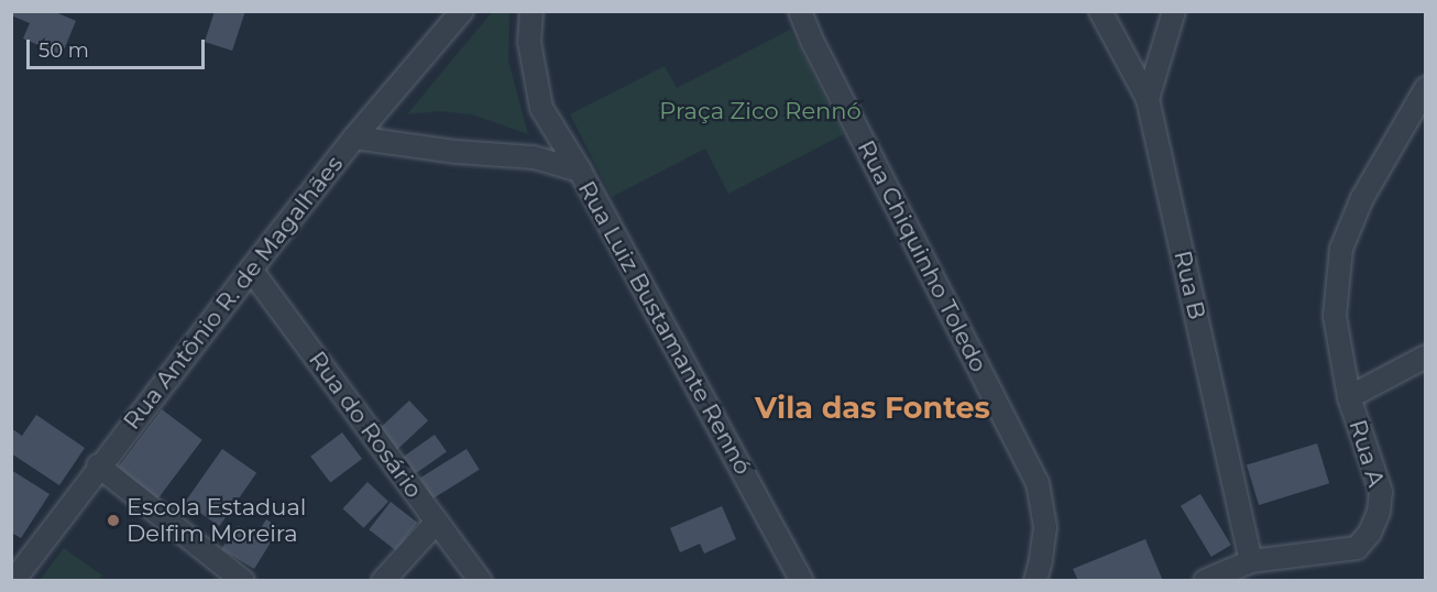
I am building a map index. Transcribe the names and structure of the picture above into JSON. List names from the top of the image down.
{
  "streets": {
    "street": [
      "Rua Chiquinho Toledo",
      "Rua B",
      "Rua Antônio R. de Magalhães",
      "Rua Luiz Bustamante Rennó",
      "Rua do Rosário",
      "Rua A"
    ]
  },
  "crossings": [
    ["Rua B", "Rua A"],
    ["Rua Antônio R. de Magalhães", "Rua Luiz Bustamante Rennó"],
    ["Rua Antônio R. de Magalhães", "Rua do Rosário"]
  ],
  "districts": ["Vila das Fontes"],
  "parks": ["Praça Zico Rennó"],
  "places": ["Escola Estadual Delfim Moreira"],
  "scale_bar": "50 m"
}
